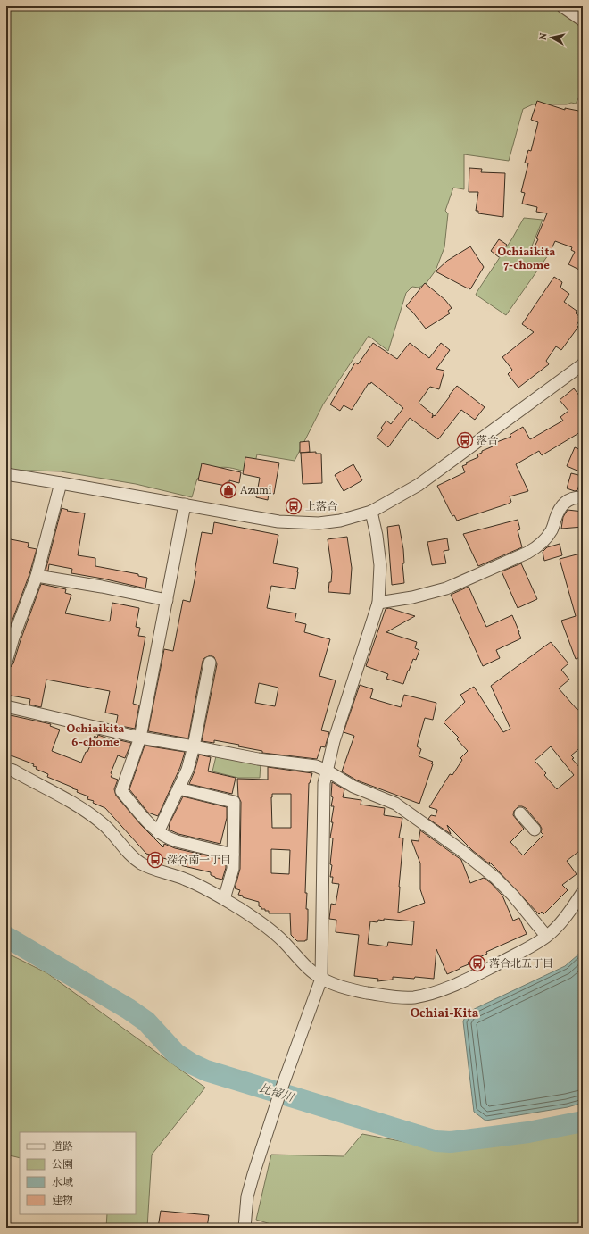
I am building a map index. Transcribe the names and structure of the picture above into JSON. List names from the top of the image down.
{
  "districts": ["Ochiaikita 7-chome", "Ochiaikita 6-chome", "Ochiai-Kita"],
  "water": ["比留川"],
  "places": {
    "bus stop": [
      "落合",
      "上落合",
      "深谷南一丁目",
      "落合北五丁目"
    ],
    "shop": ["Azumi"]
  },
  "legend": [
    "道路",
    "公園",
    "水域",
    "建物"
  ],
  "north": "left"
}
